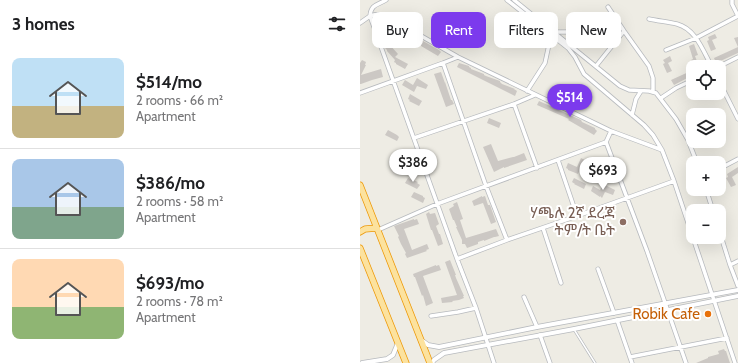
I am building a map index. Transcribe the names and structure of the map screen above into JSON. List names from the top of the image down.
{
  "places": ["ሃጫሉ 2ኛ ደረጃ ትም/ት ቤት", "Robik Cafe"],
  "page": {
    "heading": "3 homes",
    "chip": [
      "Buy",
      "Rent",
      "Filters",
      "New"
    ],
    "list": [
      {
        "name": "$514/mo",
        "note": "2 rooms · 66 m² · Apartment"
      },
      {
        "name": "$386/mo",
        "note": "2 rooms · 58 m² · Apartment"
      },
      {
        "name": "$693/mo",
        "note": "2 rooms · 78 m² · Apartment"
      }
    ],
    "map_buttons": ["+", "−"],
    "price": ["$514", "$386", "$693"]
  }
}
